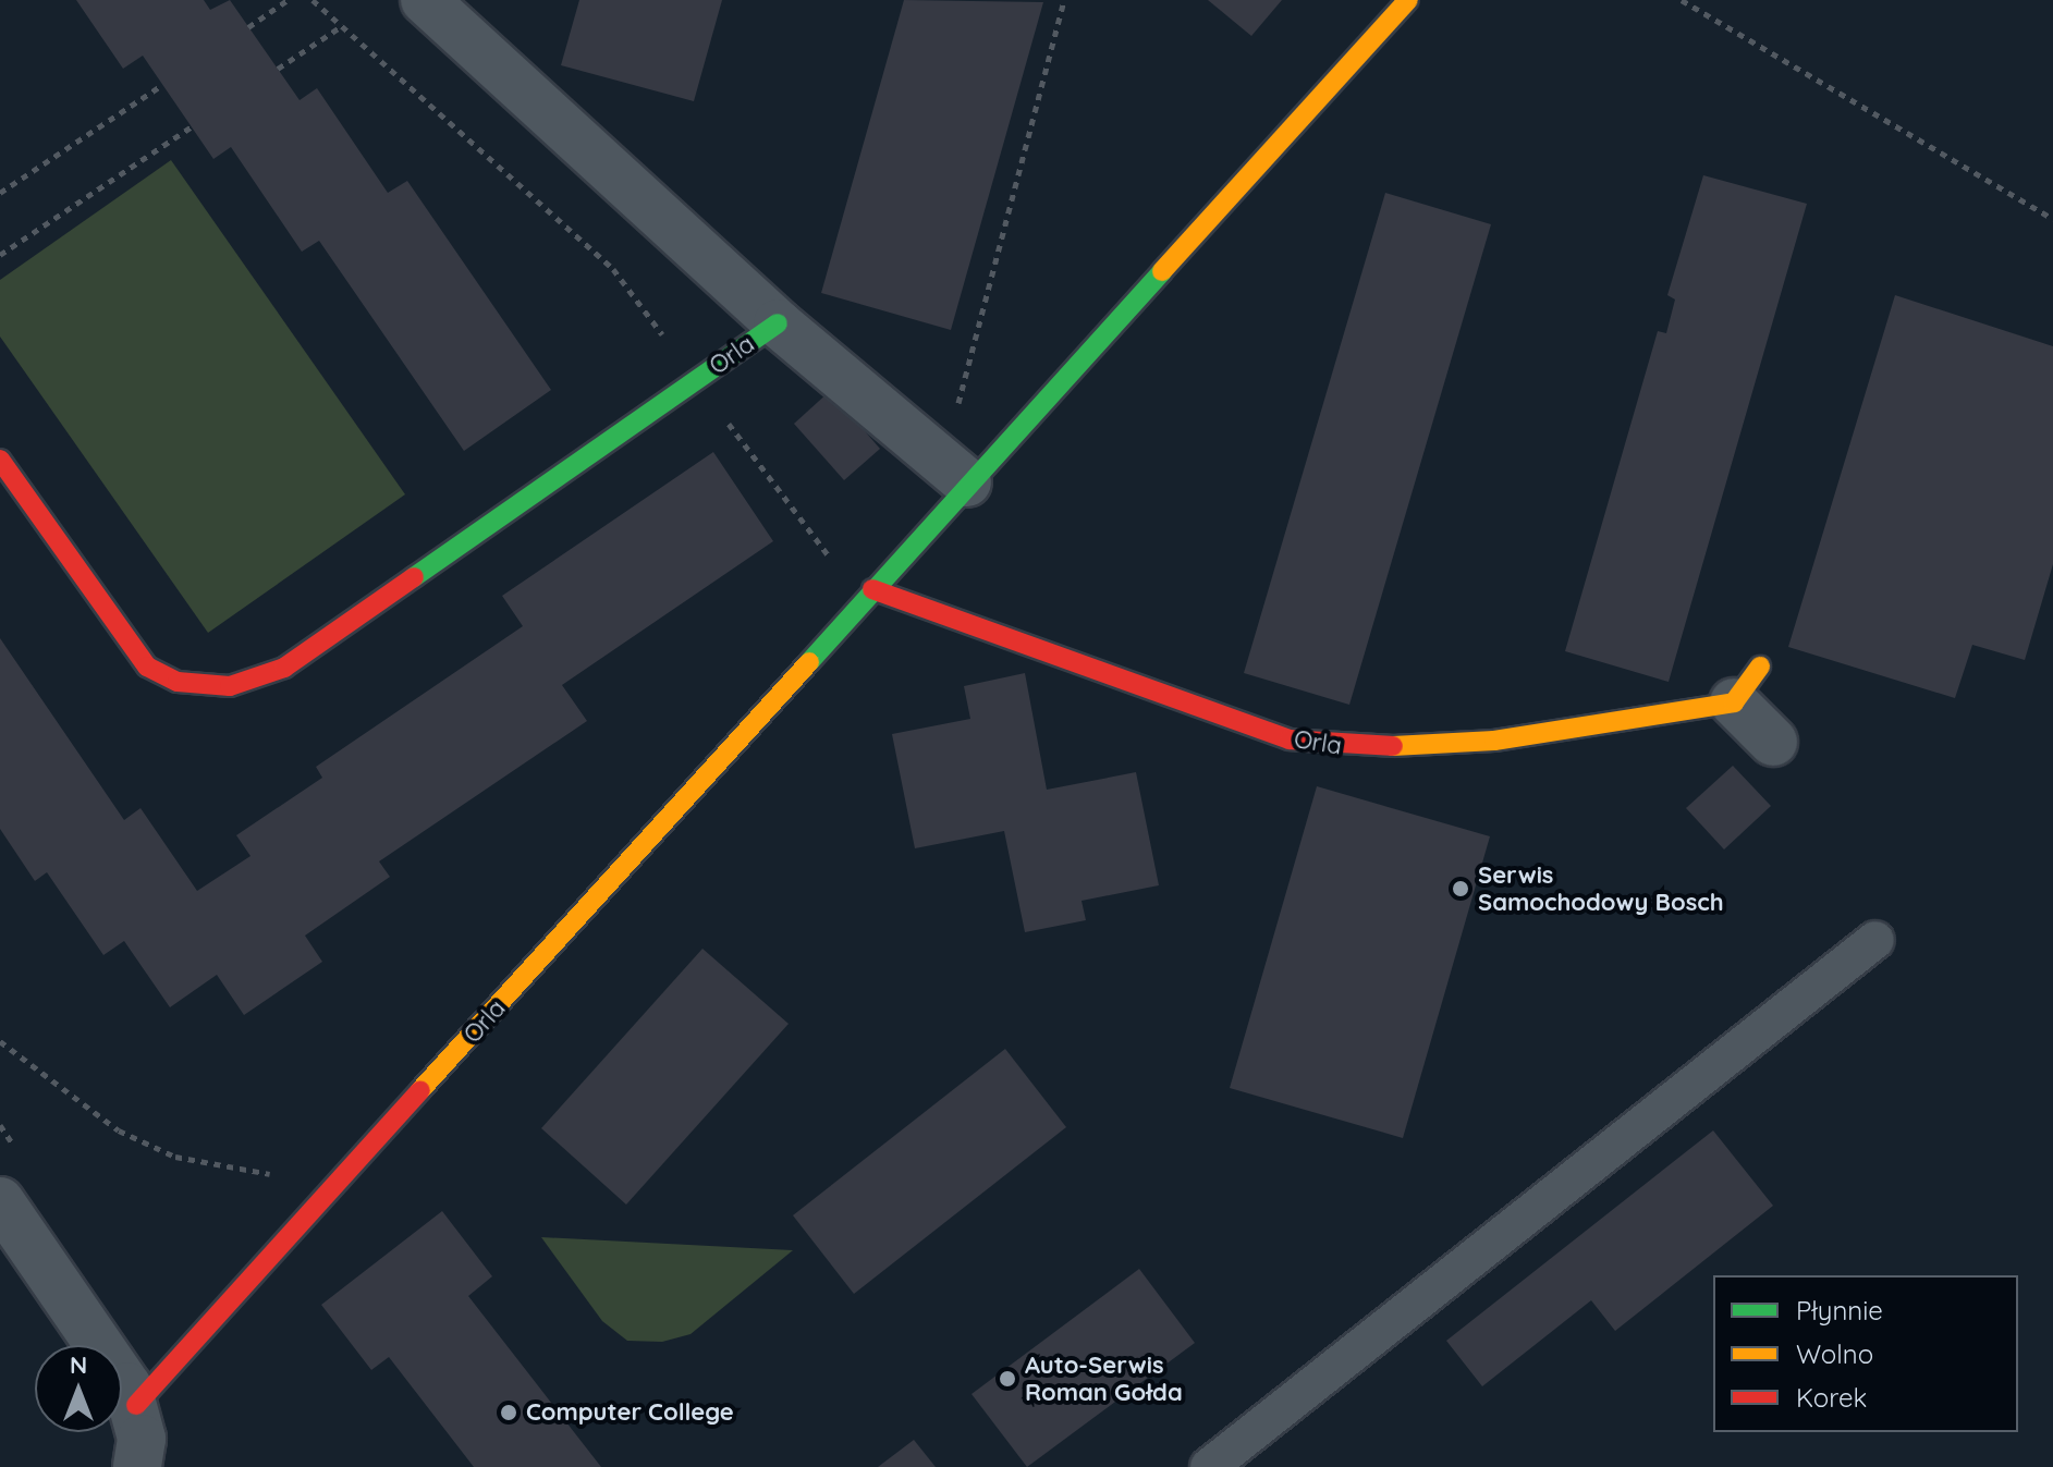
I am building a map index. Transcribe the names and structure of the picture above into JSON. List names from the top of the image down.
{
  "streets": {
    "street": ["Orla"]
  },
  "places": ["Serwis Samochodowy Bosch", "Auto-Serwis Roman Gołda", "Computer College"],
  "legend": ["Płynnie", "Wolno", "Korek"],
  "north": "top"
}
